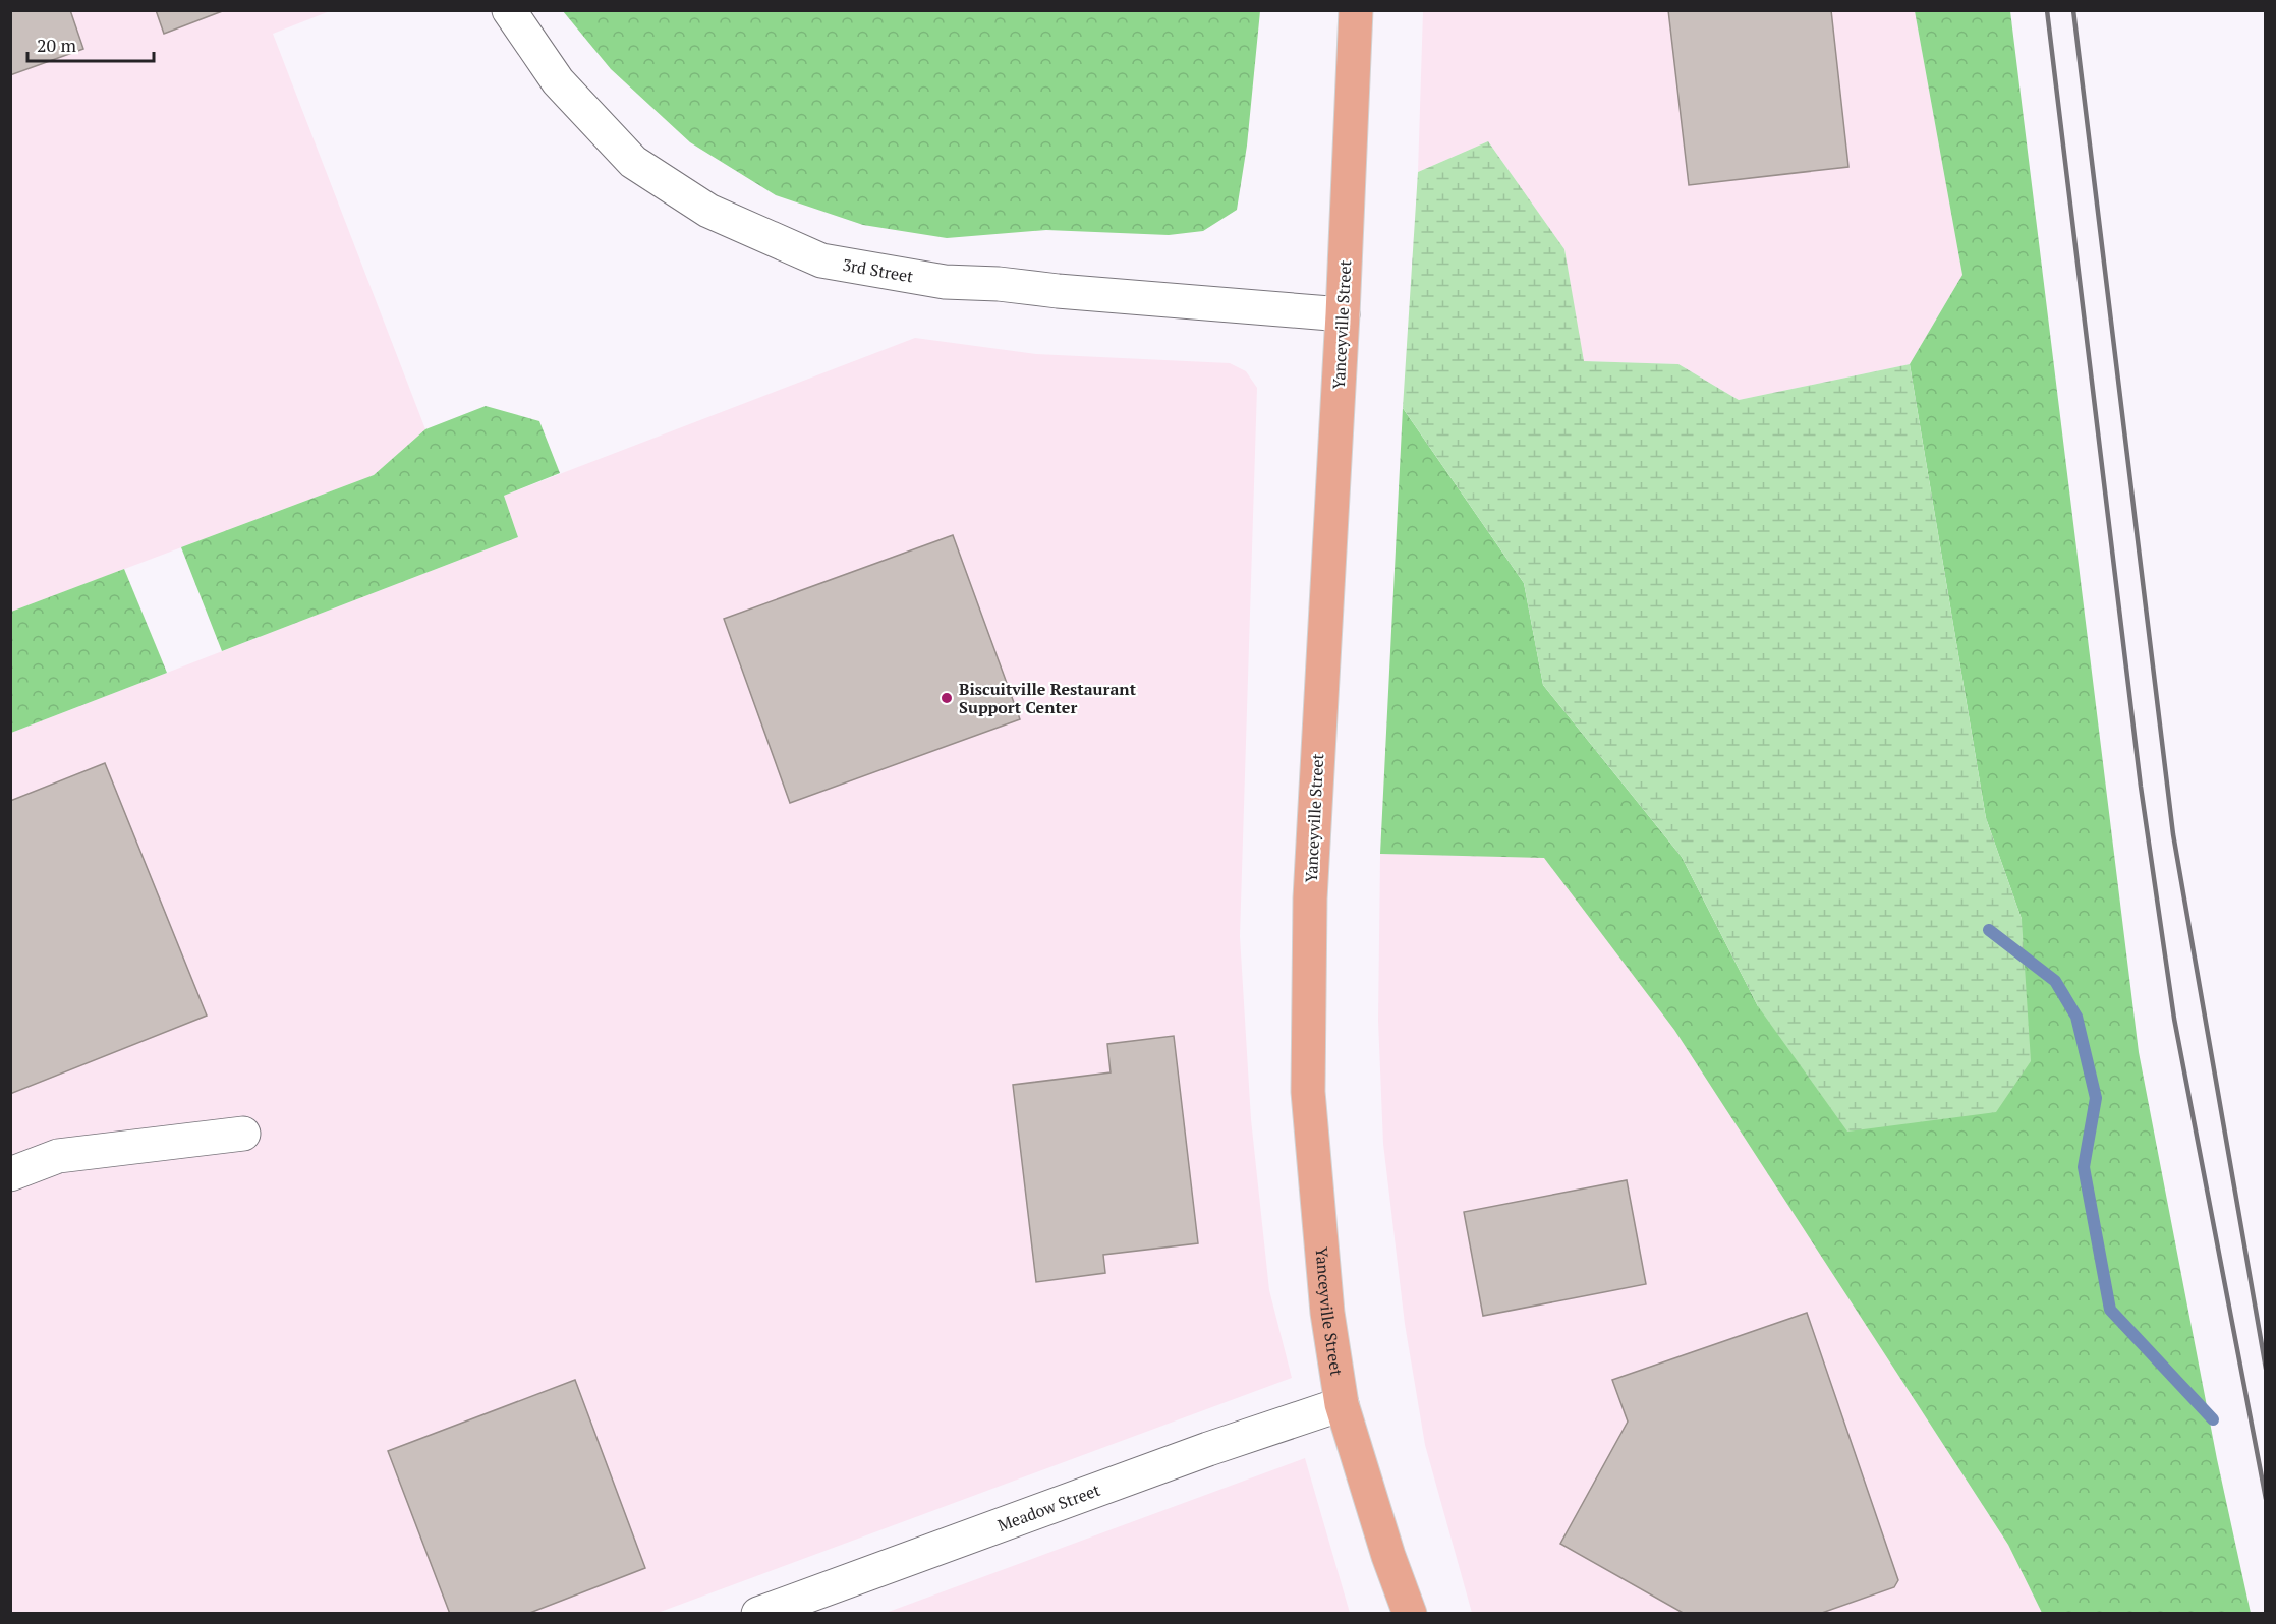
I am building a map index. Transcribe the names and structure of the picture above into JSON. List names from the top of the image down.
{
  "streets": {
    "main road": ["Yanceyville Street"],
    "street": ["3rd Street", "Meadow Street"]
  },
  "crossings": [
    ["3rd Street", "Yanceyville Street"],
    ["Yanceyville Street", "Meadow Street"]
  ],
  "places": ["Biscuitville Restaurant Support Center"],
  "scale_bar": "20 m"
}
